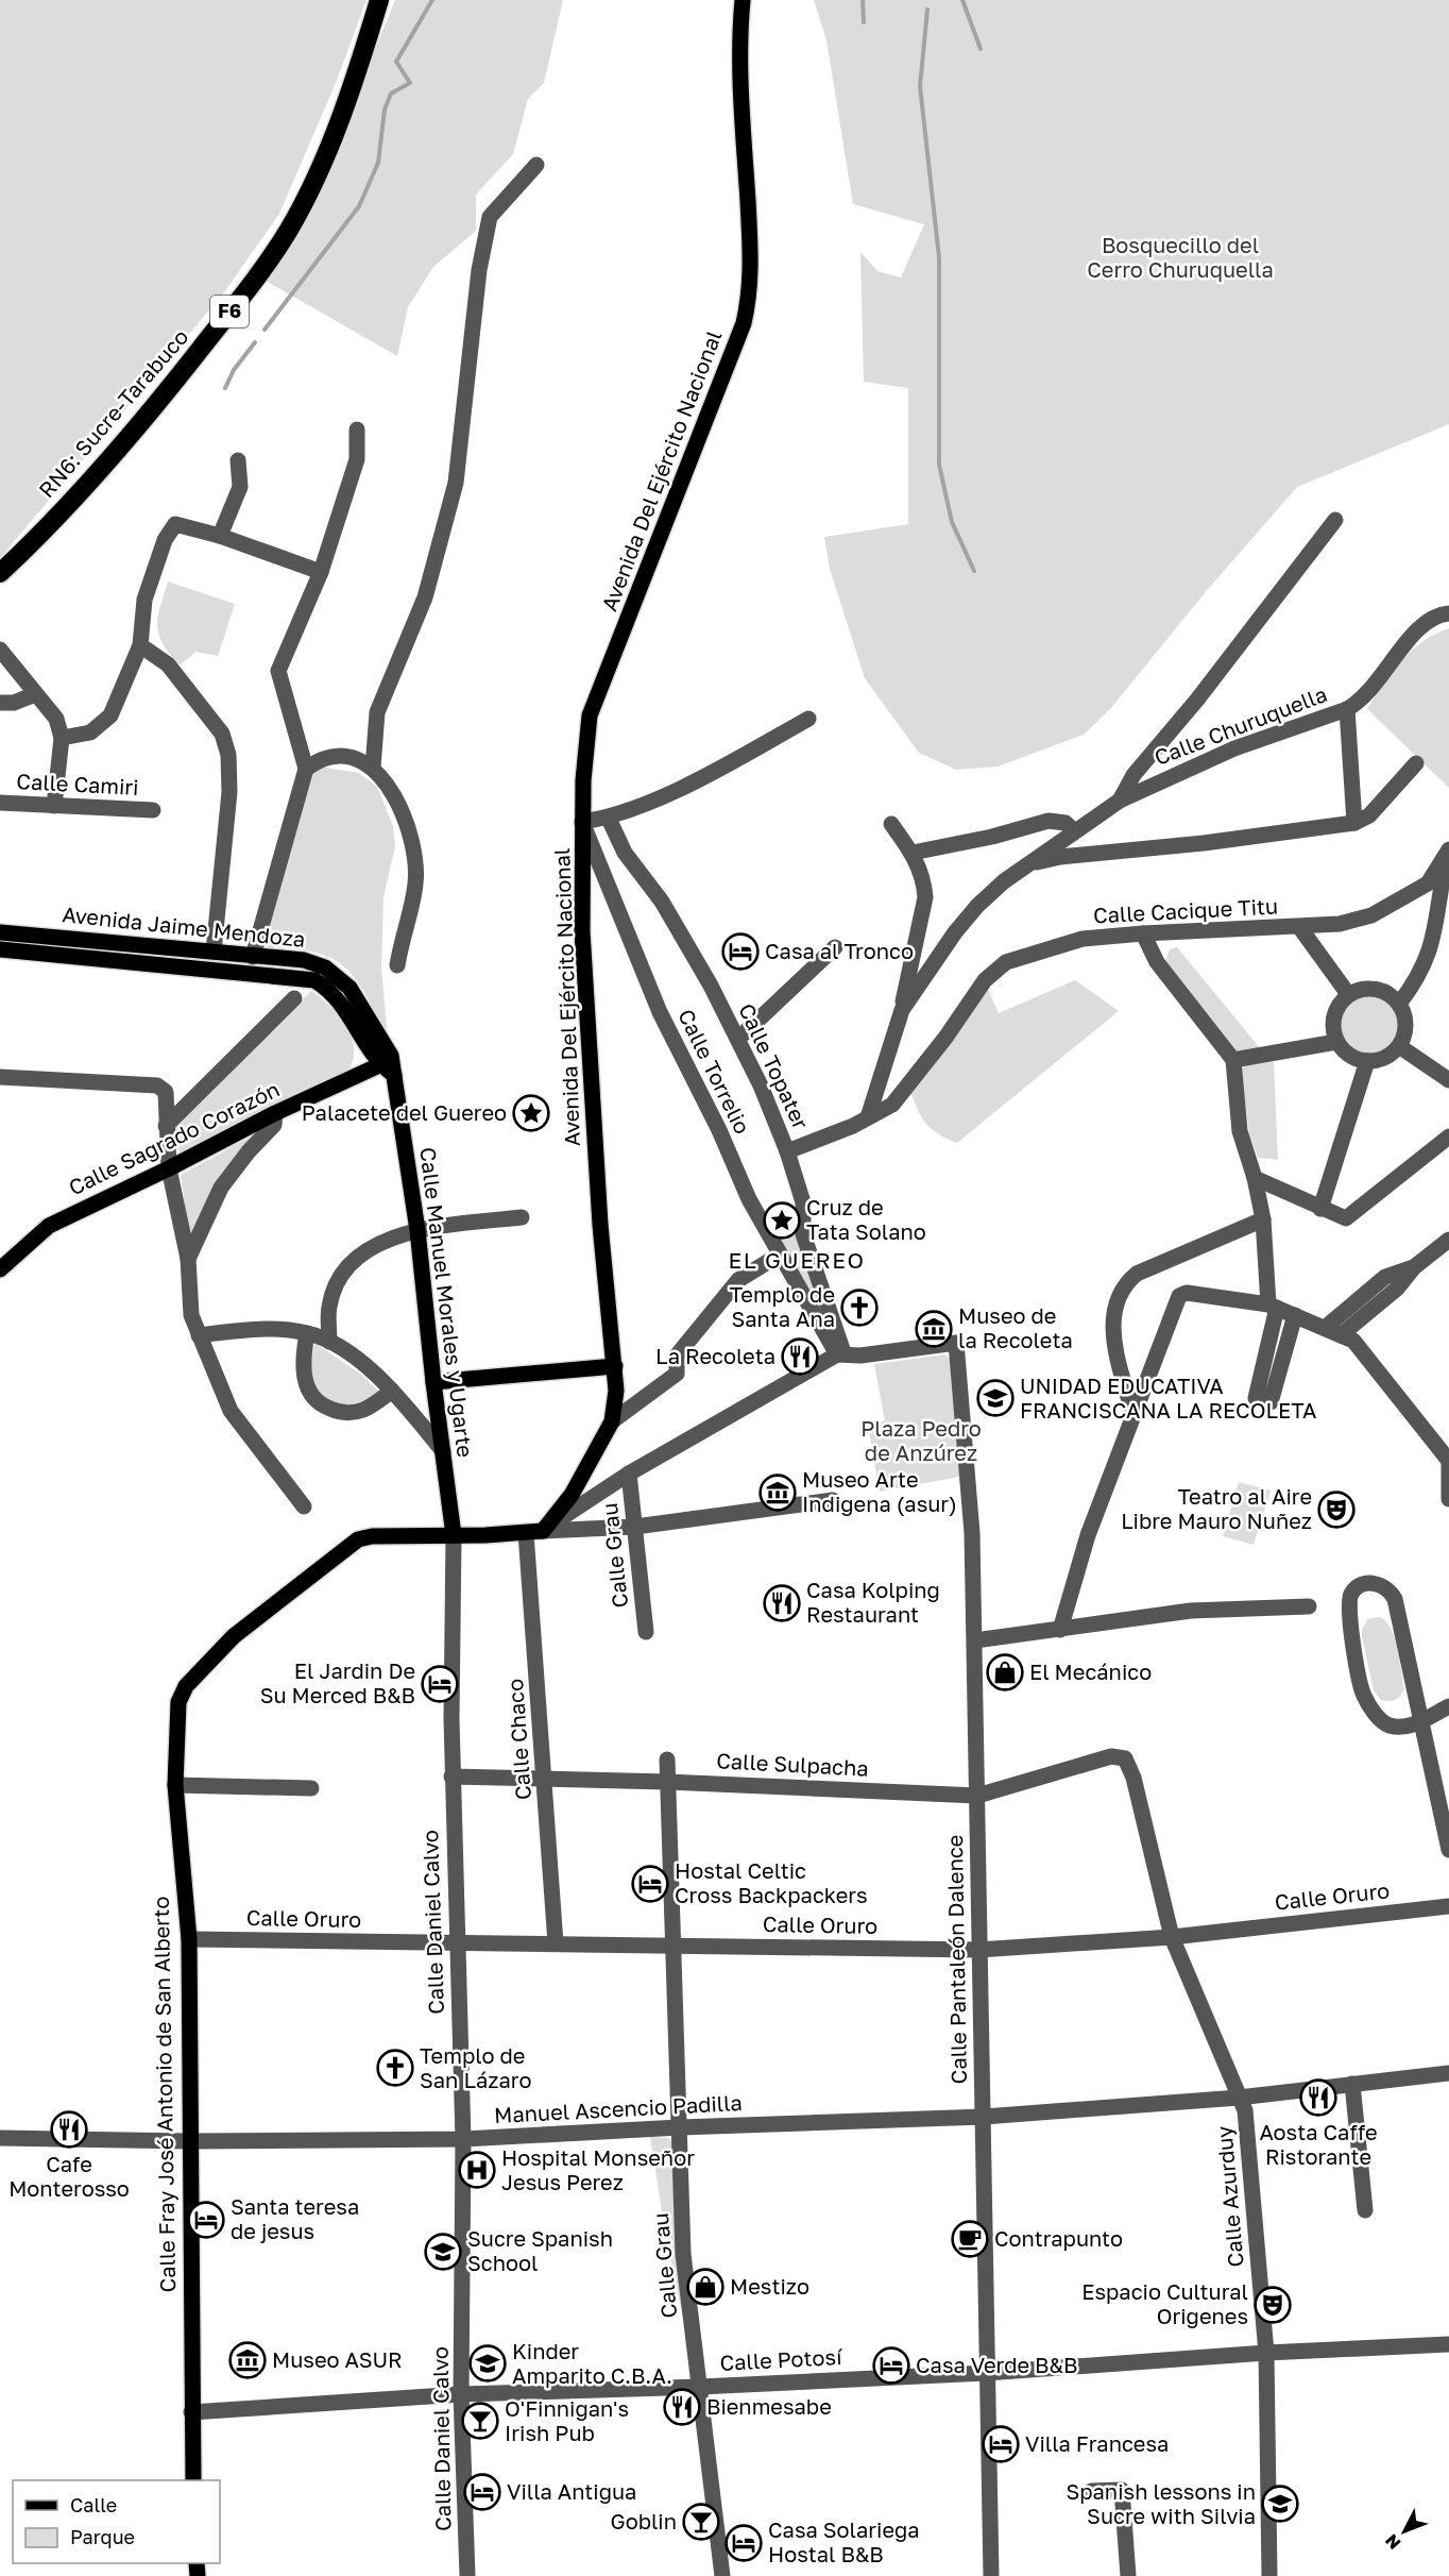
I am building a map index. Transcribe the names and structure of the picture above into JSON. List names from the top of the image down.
{
  "streets": {
    "highway": ["F6", "RN6: Sucre-Tarabuco"],
    "main road": [
      "Avenida Del Ejército Nacional",
      "Avenida Jaime Mendoza",
      "Calle Sagrado Corazón",
      "Calle Manuel Morales y Ugarte",
      "Calle Fray José Antonio de San Alberto"
    ],
    "street": [
      "Calle Churuquella",
      "Calle Camiri",
      "Calle Cacique Titu",
      "Calle Topater",
      "Calle Torrelio",
      "Calle Grau",
      "Calle Chaco",
      "Calle Sulpacha",
      "Calle Oruro",
      "Calle Daniel Calvo",
      "Calle Pantaleón Dalence",
      "Manuel Ascencio Padilla",
      "Calle Azurduy",
      "Calle Potosí"
    ]
  },
  "crossings": [
    ["Avenida Del Ejército Nacional", "Calle Torrelio"],
    ["Avenida Del Ejército Nacional", "Calle Chaco"],
    ["Calle Cacique Titu", "Calle Topater"],
    ["Avenida Jaime Mendoza", "Calle Sagrado Corazón"],
    ["Avenida Jaime Mendoza", "Calle Manuel Morales y Ugarte"],
    ["Calle Topater", "Calle Torrelio"],
    ["Calle Topater", "Calle Pantaleón Dalence"],
    ["Calle Torrelio", "Calle Pantaleón Dalence"],
    ["Calle Manuel Morales y Ugarte", "Calle Daniel Calvo"],
    ["Calle Manuel Morales y Ugarte", "Calle Fray José Antonio de San Alberto"],
    ["Calle Grau", "Calle Sulpacha"],
    ["Calle Grau", "Calle Oruro"],
    ["Calle Grau", "Manuel Ascencio Padilla"],
    ["Calle Grau", "Calle Potosí"],
    ["Calle Chaco", "Calle Sulpacha"],
    ["Calle Chaco", "Calle Oruro"],
    ["Calle Sulpacha", "Calle Daniel Calvo"],
    ["Calle Sulpacha", "Calle Pantaleón Dalence"],
    ["Calle Sulpacha", "Calle Azurduy"],
    ["Calle Oruro", "Calle Daniel Calvo"],
    ["Calle Oruro", "Calle Pantaleón Dalence"],
    ["Calle Oruro", "Calle Fray José Antonio de San Alberto"],
    ["Calle Oruro", "Calle Azurduy"],
    ["Calle Daniel Calvo", "Calle Fray José Antonio de San Alberto"],
    ["Calle Daniel Calvo", "Manuel Ascencio Padilla"],
    ["Calle Daniel Calvo", "Calle Potosí"],
    ["Calle Pantaleón Dalence", "Manuel Ascencio Padilla"],
    ["Calle Pantaleón Dalence", "Calle Potosí"],
    ["Calle Fray José Antonio de San Alberto", "Manuel Ascencio Padilla"],
    ["Calle Fray José Antonio de San Alberto", "Calle Potosí"],
    ["Manuel Ascencio Padilla", "Calle Azurduy"],
    ["Calle Azurduy", "Calle Potosí"]
  ],
  "districts": ["EL GUEREO"],
  "parks": ["Bosquecillo del Cerro Churuquella", "Plaza Pedro de Anzúrez"],
  "places": {
    "hotel": [
      "Casa al Tronco",
      "El Jardin De Su Merced B&B",
      "Hostal Celtic Cross Backpackers",
      "Santa teresa de jesus",
      "Casa Verde B&B",
      "Villa Francesa",
      "Villa Antigua",
      "Casa Solariega Hostal B&B"
    ],
    "place": ["Palacete del Guereo", "Cruz de Tata Solano"],
    "church": ["Templo de Santa Ana", "Templo de San Lázaro"],
    "museum": ["Museo de la Recoleta", "Museo Arte Indigena (asur)", "Museo ASUR"],
    "restaurant": [
      "La Recoleta",
      "Casa Kolping Restaurant",
      "Aosta Caffe Ristorante",
      "Cafe Monterosso",
      "Bienmesabe"
    ],
    "school or university": [
      "UNIDAD EDUCATIVA FRANCISCANA LA RECOLETA",
      "Sucre Spanish School",
      "Kinder Amparito C.B.A.",
      "Spanish lessons in Sucre with Silvia"
    ],
    "theatre": ["Teatro al Aire Libre Mauro Nuñez", "Espacio Cultural Origenes"],
    "shop": ["El Mecánico", "Mestizo"],
    "hospital": ["Hospital Monseñor Jesus Perez"],
    "cafe": ["Contrapunto"],
    "bar": ["O'Finnigan's Irish Pub", "Goblin"]
  },
  "legend": ["Calle", "Parque"],
  "north": "bottom left"
}
